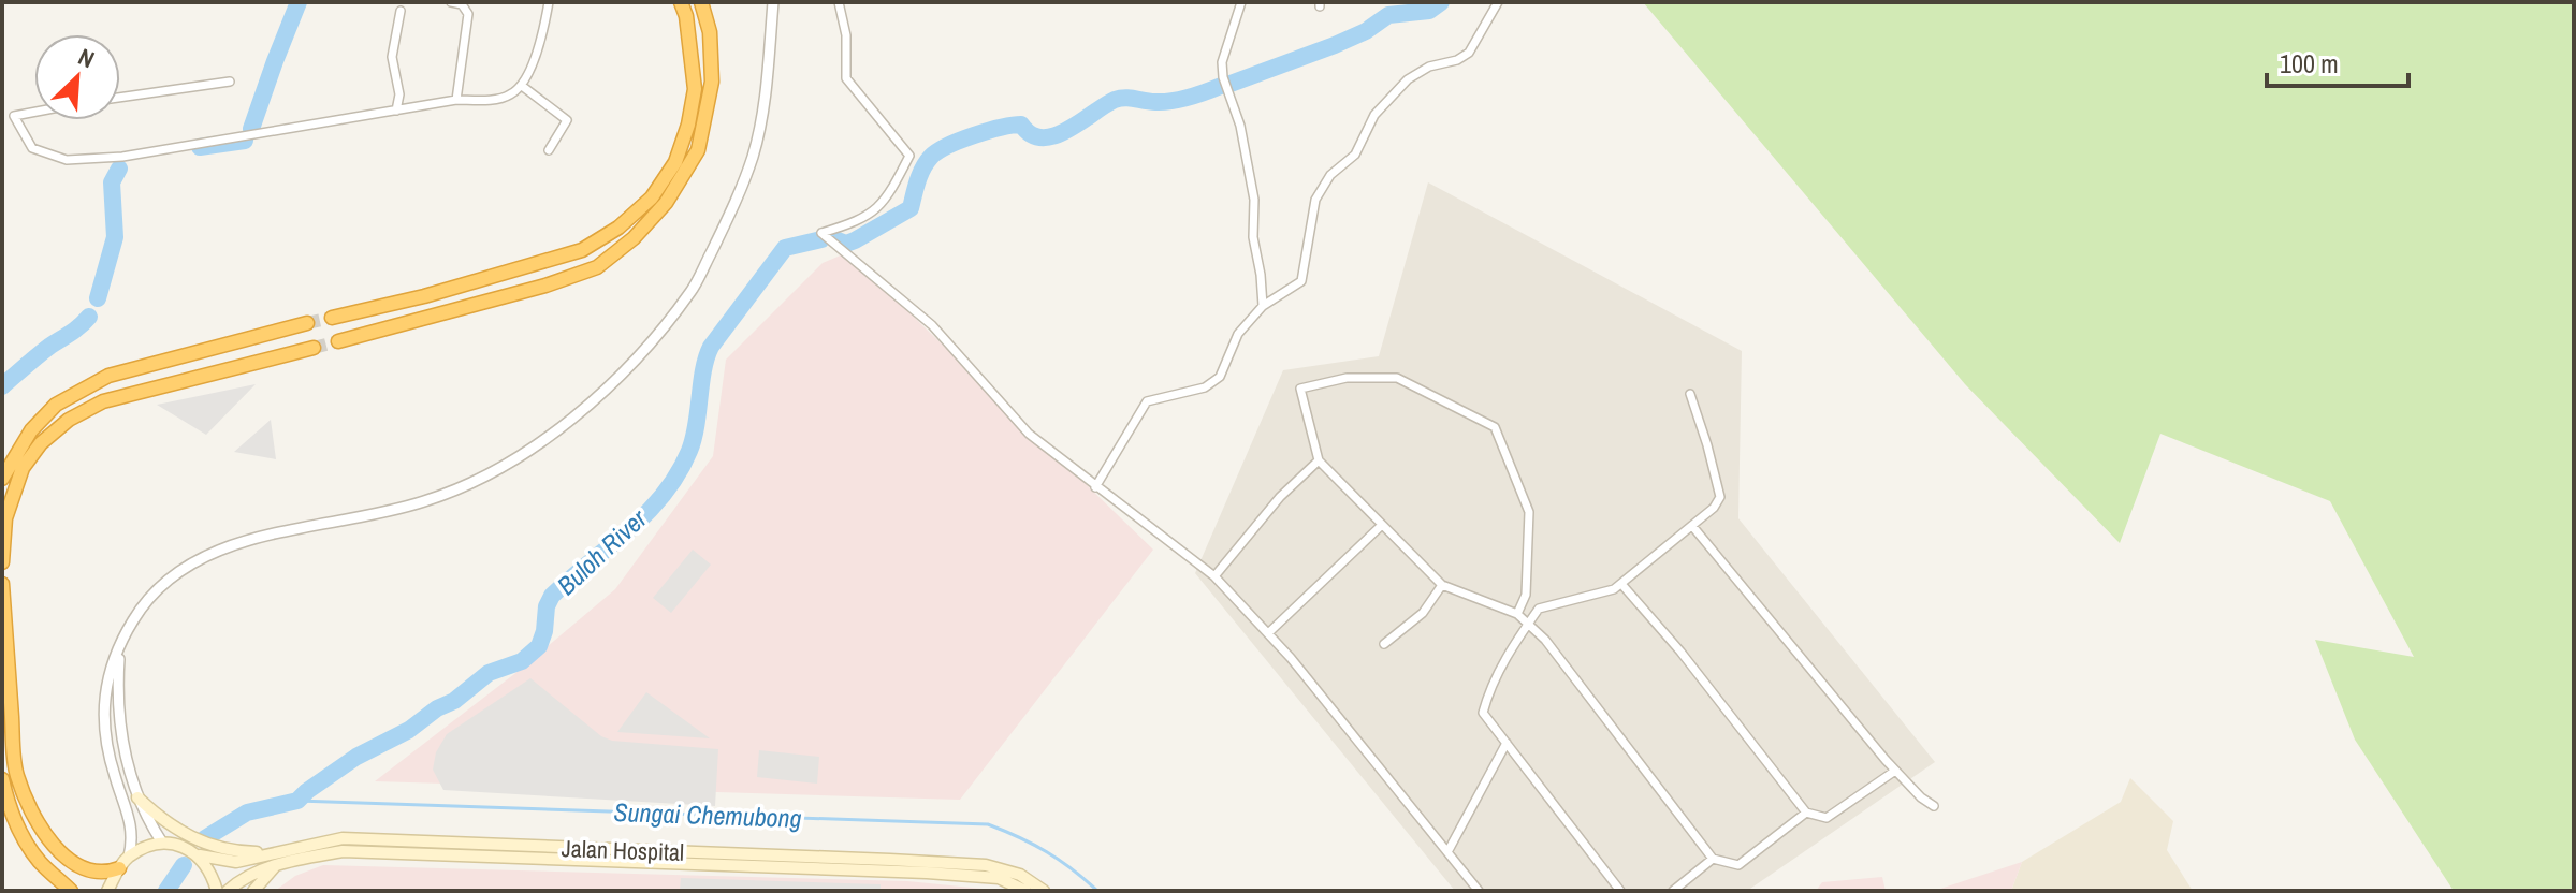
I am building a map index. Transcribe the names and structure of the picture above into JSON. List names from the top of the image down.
{
  "streets": {
    "main road": ["Jalan Hospital"]
  },
  "water": ["Buloh River", "Sungai Chemubong"],
  "scale_bar": "100 m",
  "north": "top right"
}
